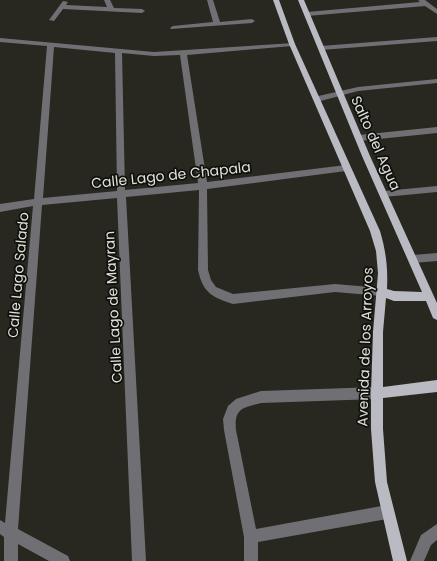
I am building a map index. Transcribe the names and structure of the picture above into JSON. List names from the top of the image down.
{
  "streets": {
    "main road": ["Salto del Agua", "Avenida de los Arroyos"],
    "street": ["Calle Lago de Chapala", "Calle Lago Salado", "Calle Lago de Mayran"]
  },
  "crossings": [
    ["Calle Lago de Chapala", "Calle Lago Salado"],
    ["Calle Lago de Chapala", "Calle Lago de Mayran"],
    ["Calle Lago de Chapala", "Avenida de los Arroyos"]
  ]
}
